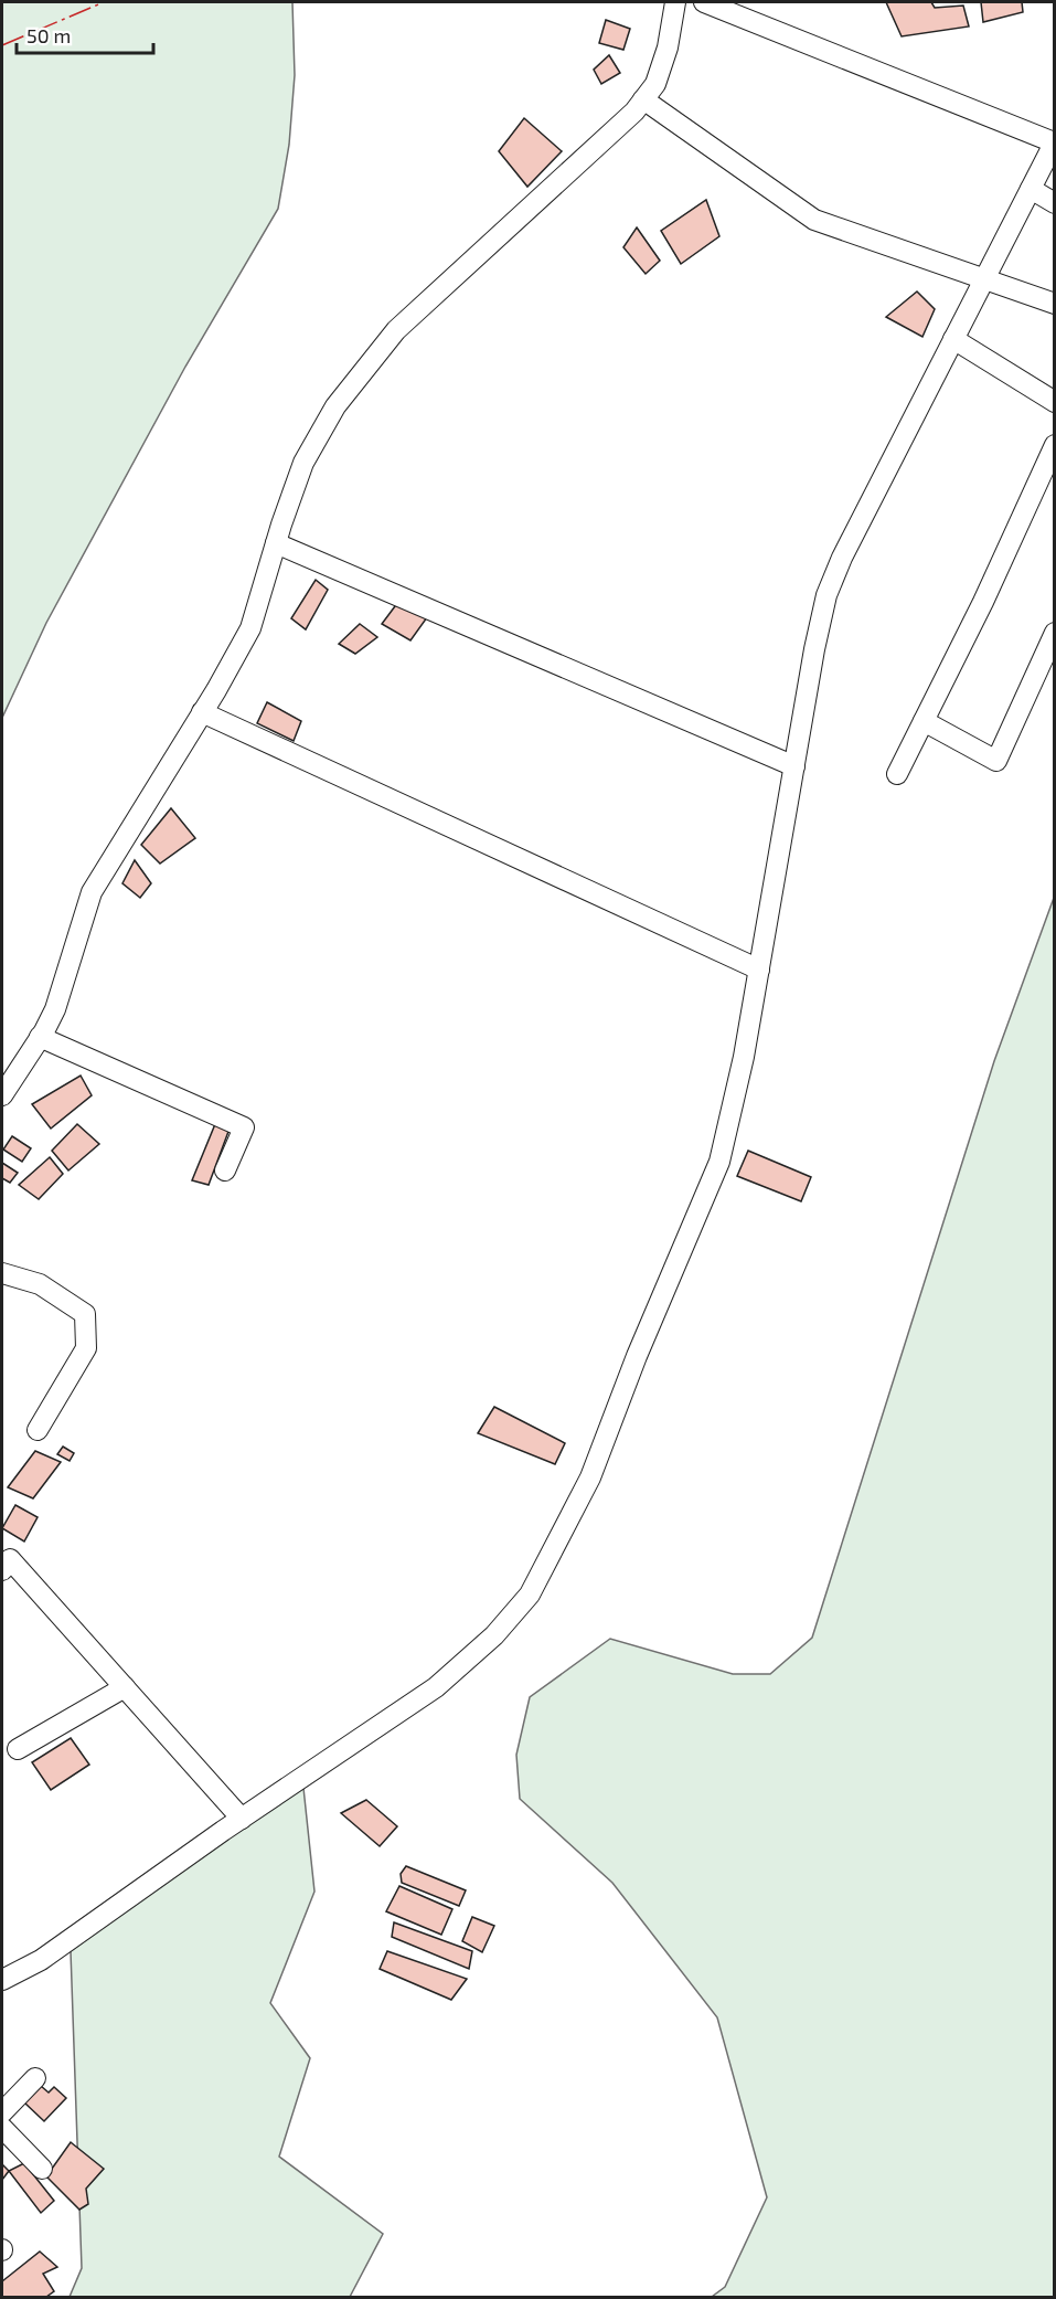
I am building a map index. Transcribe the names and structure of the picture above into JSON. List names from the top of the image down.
{
  "scale_bar": "50 m"
}
